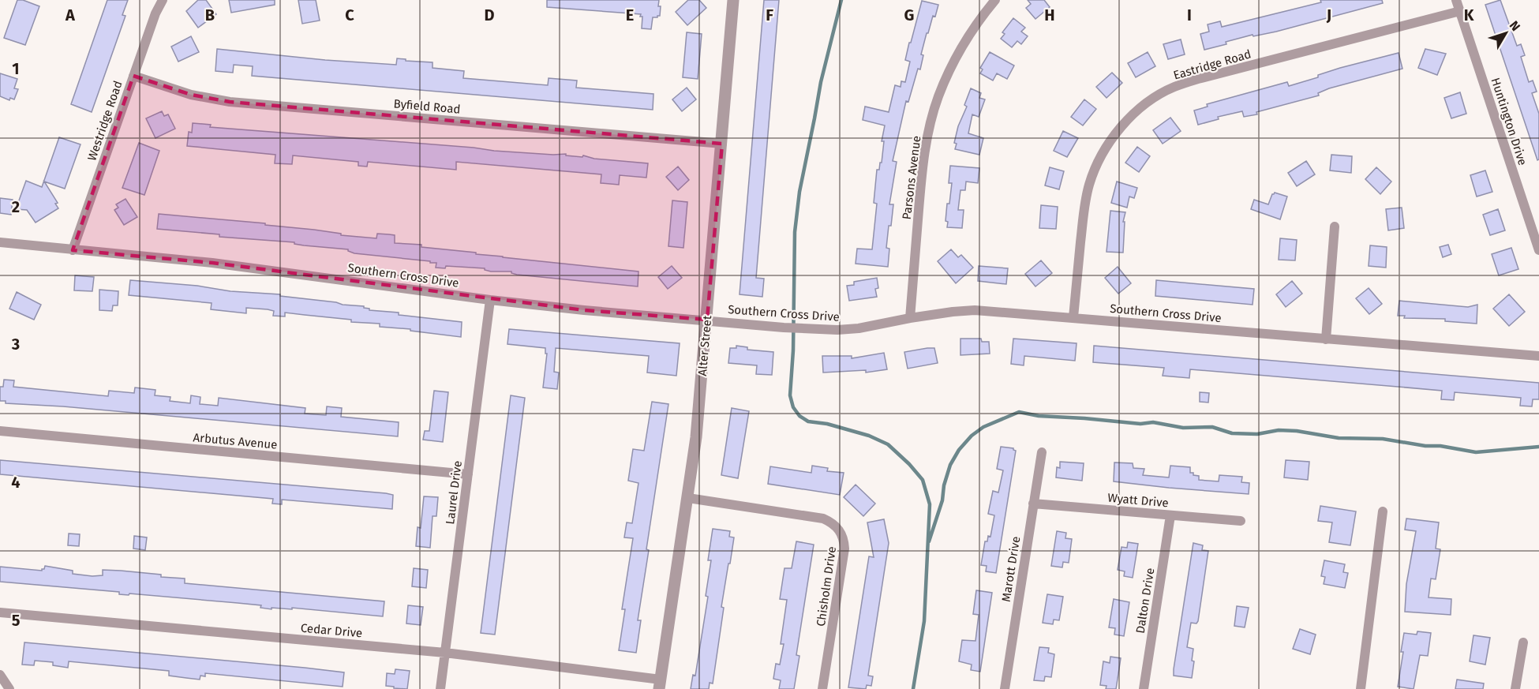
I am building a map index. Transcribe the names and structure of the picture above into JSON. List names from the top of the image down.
{
  "streets": {
    "street": [
      "Eastridge Road",
      "Byfield Road",
      "Westridge Road",
      "Huntington Drive",
      "Parsons Avenue",
      "Southern Cross Drive",
      "Alter Street",
      "Arbutus Avenue",
      "Laurel Drive",
      "Wyatt Drive",
      "Marott Drive",
      "Chisholm Drive",
      "Dalton Drive",
      "Cedar Drive"
    ]
  },
  "crossings": [
    ["Eastridge Road", "Huntington Drive"],
    ["Eastridge Road", "Southern Cross Drive"],
    ["Byfield Road", "Westridge Road"],
    ["Byfield Road", "Alter Street"],
    ["Westridge Road", "Southern Cross Drive"],
    ["Parsons Avenue", "Southern Cross Drive"],
    ["Southern Cross Drive", "Alter Street"],
    ["Southern Cross Drive", "Laurel Drive"],
    ["Alter Street", "Chisholm Drive"],
    ["Alter Street", "Cedar Drive"],
    ["Arbutus Avenue", "Laurel Drive"],
    ["Laurel Drive", "Cedar Drive"],
    ["Wyatt Drive", "Marott Drive"],
    ["Wyatt Drive", "Dalton Drive"]
  ],
  "north": "top right",
  "grid": {
    "columns": [
      "A",
      "B",
      "C",
      "D",
      "E",
      "F",
      "G",
      "H",
      "I",
      "J",
      "K"
    ],
    "rows": [
      "1",
      "2",
      "3",
      "4",
      "5"
    ]
  }
}
